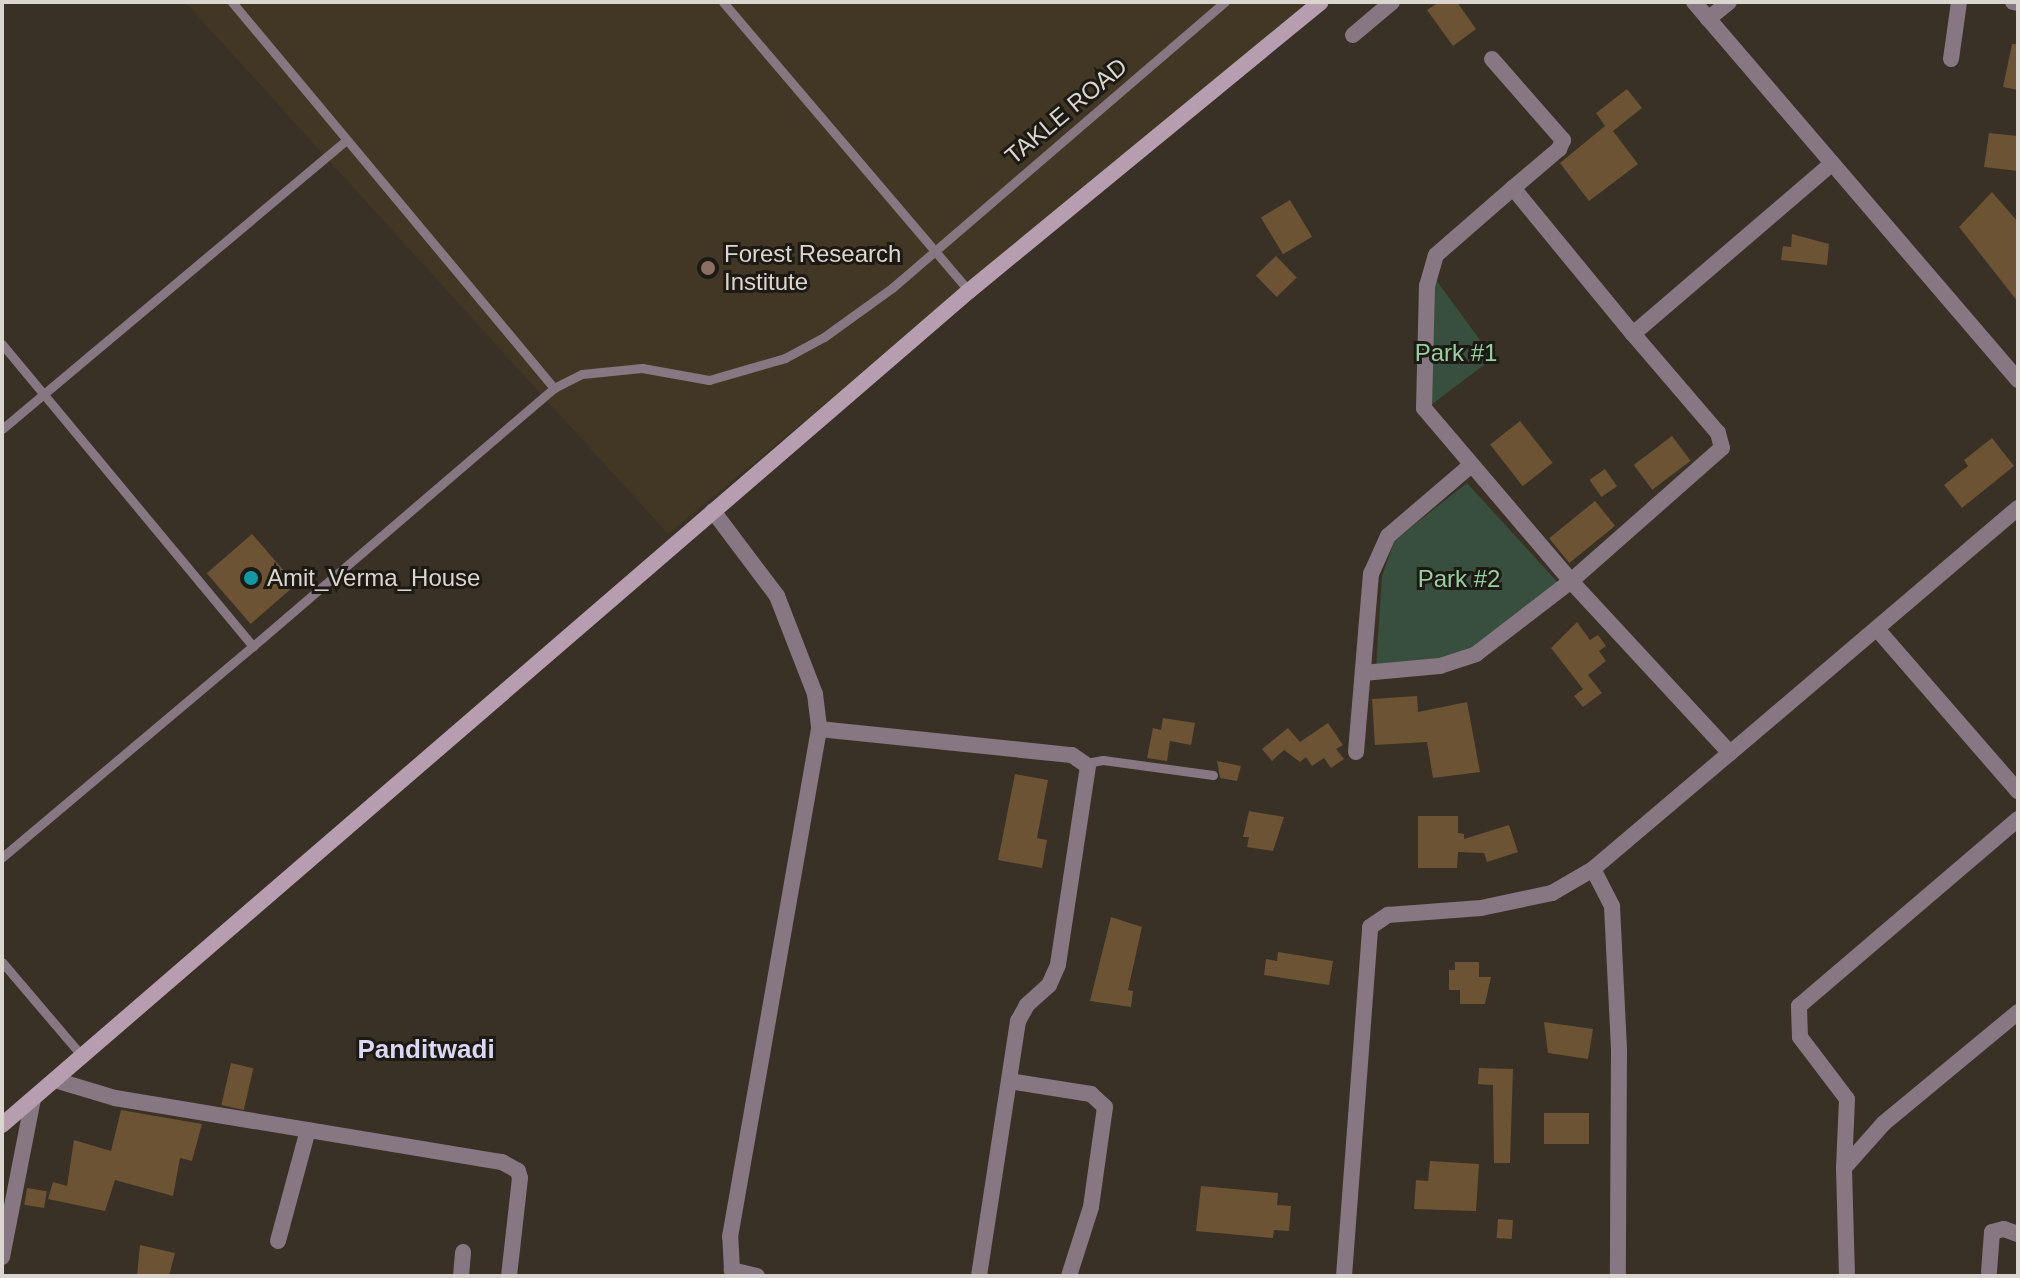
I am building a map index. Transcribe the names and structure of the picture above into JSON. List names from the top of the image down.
{
  "streets": {
    "lane": ["TAKLE ROAD"]
  },
  "districts": ["Panditwadi"],
  "parks": ["Park #1", "Park #2"],
  "places": ["Forest Research Institute", "Amit_Verma_House"]
}
